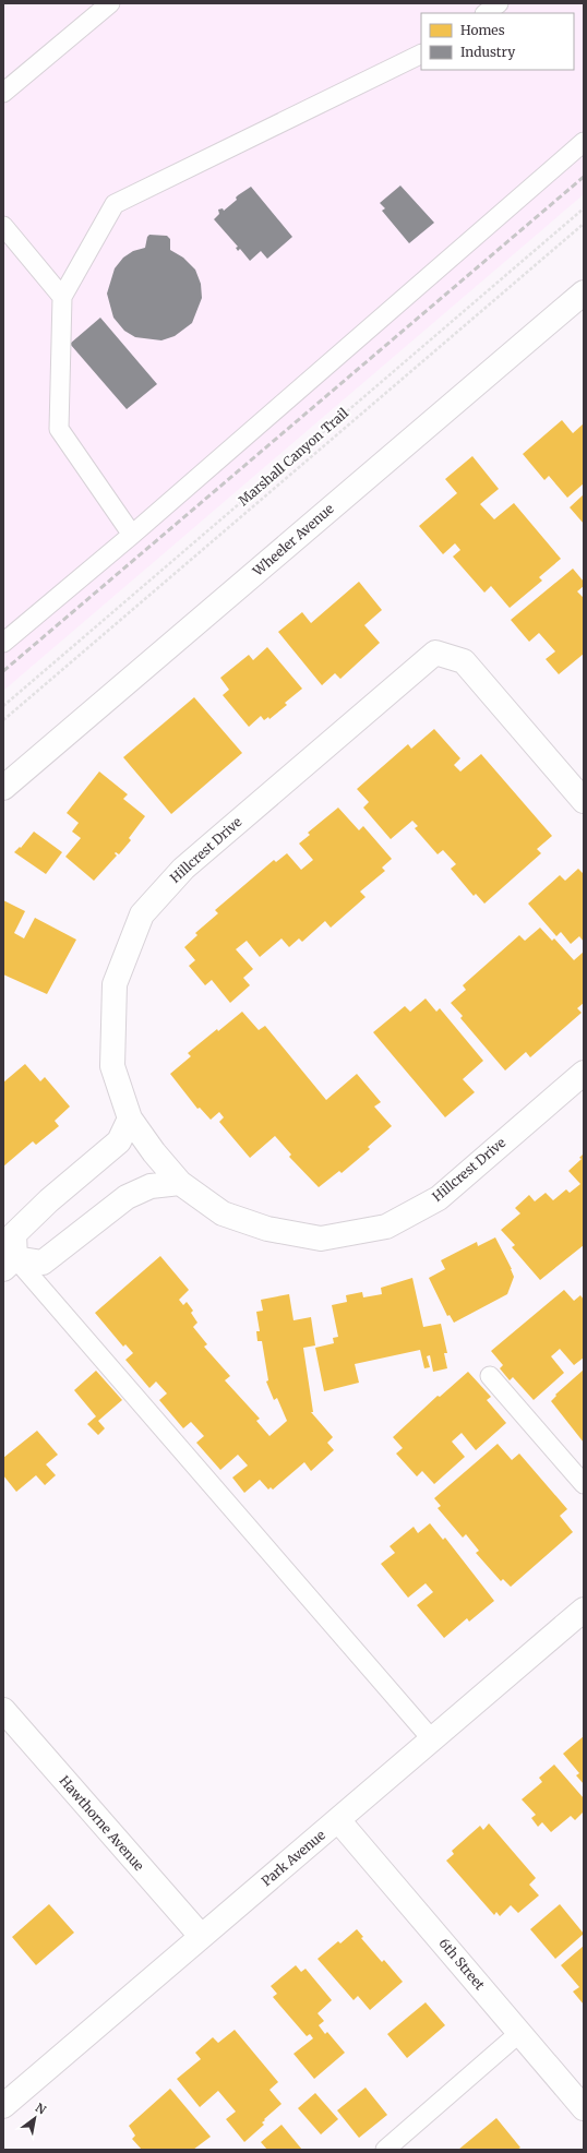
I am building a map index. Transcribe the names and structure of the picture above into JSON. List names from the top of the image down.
{
  "streets": {
    "street": [
      "Wheeler Avenue",
      "Hillcrest Drive",
      "Hawthorne Avenue",
      "Park Avenue",
      "6th Street"
    ],
    "path": ["Marshall Canyon Trail"]
  },
  "crossings": [
    ["Hawthorne Avenue", "Park Avenue"],
    ["Park Avenue", "6th Street"]
  ],
  "legend": ["Homes", "Industry"],
  "north": "top right"
}
